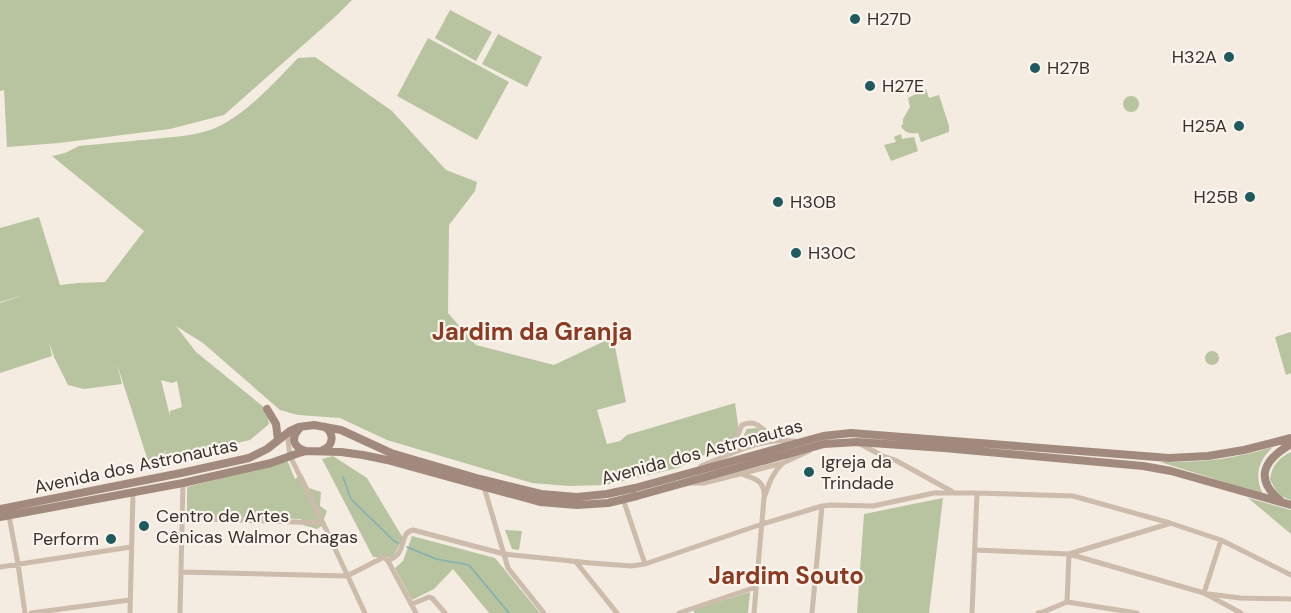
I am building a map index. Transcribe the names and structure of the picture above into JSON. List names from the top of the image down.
{
  "streets": {
    "main road": ["Avenida dos Astronautas"]
  },
  "districts": ["Jardim da Granja", "Jardim Souto"],
  "places": [
    "H27D",
    "H32A",
    "H27B",
    "H27E",
    "H25A",
    "H25B",
    "H30B",
    "H30C",
    "Igreja da Trindade",
    "Centro de Artes Cênicas Walmor Chagas",
    "Perform"
  ]
}
